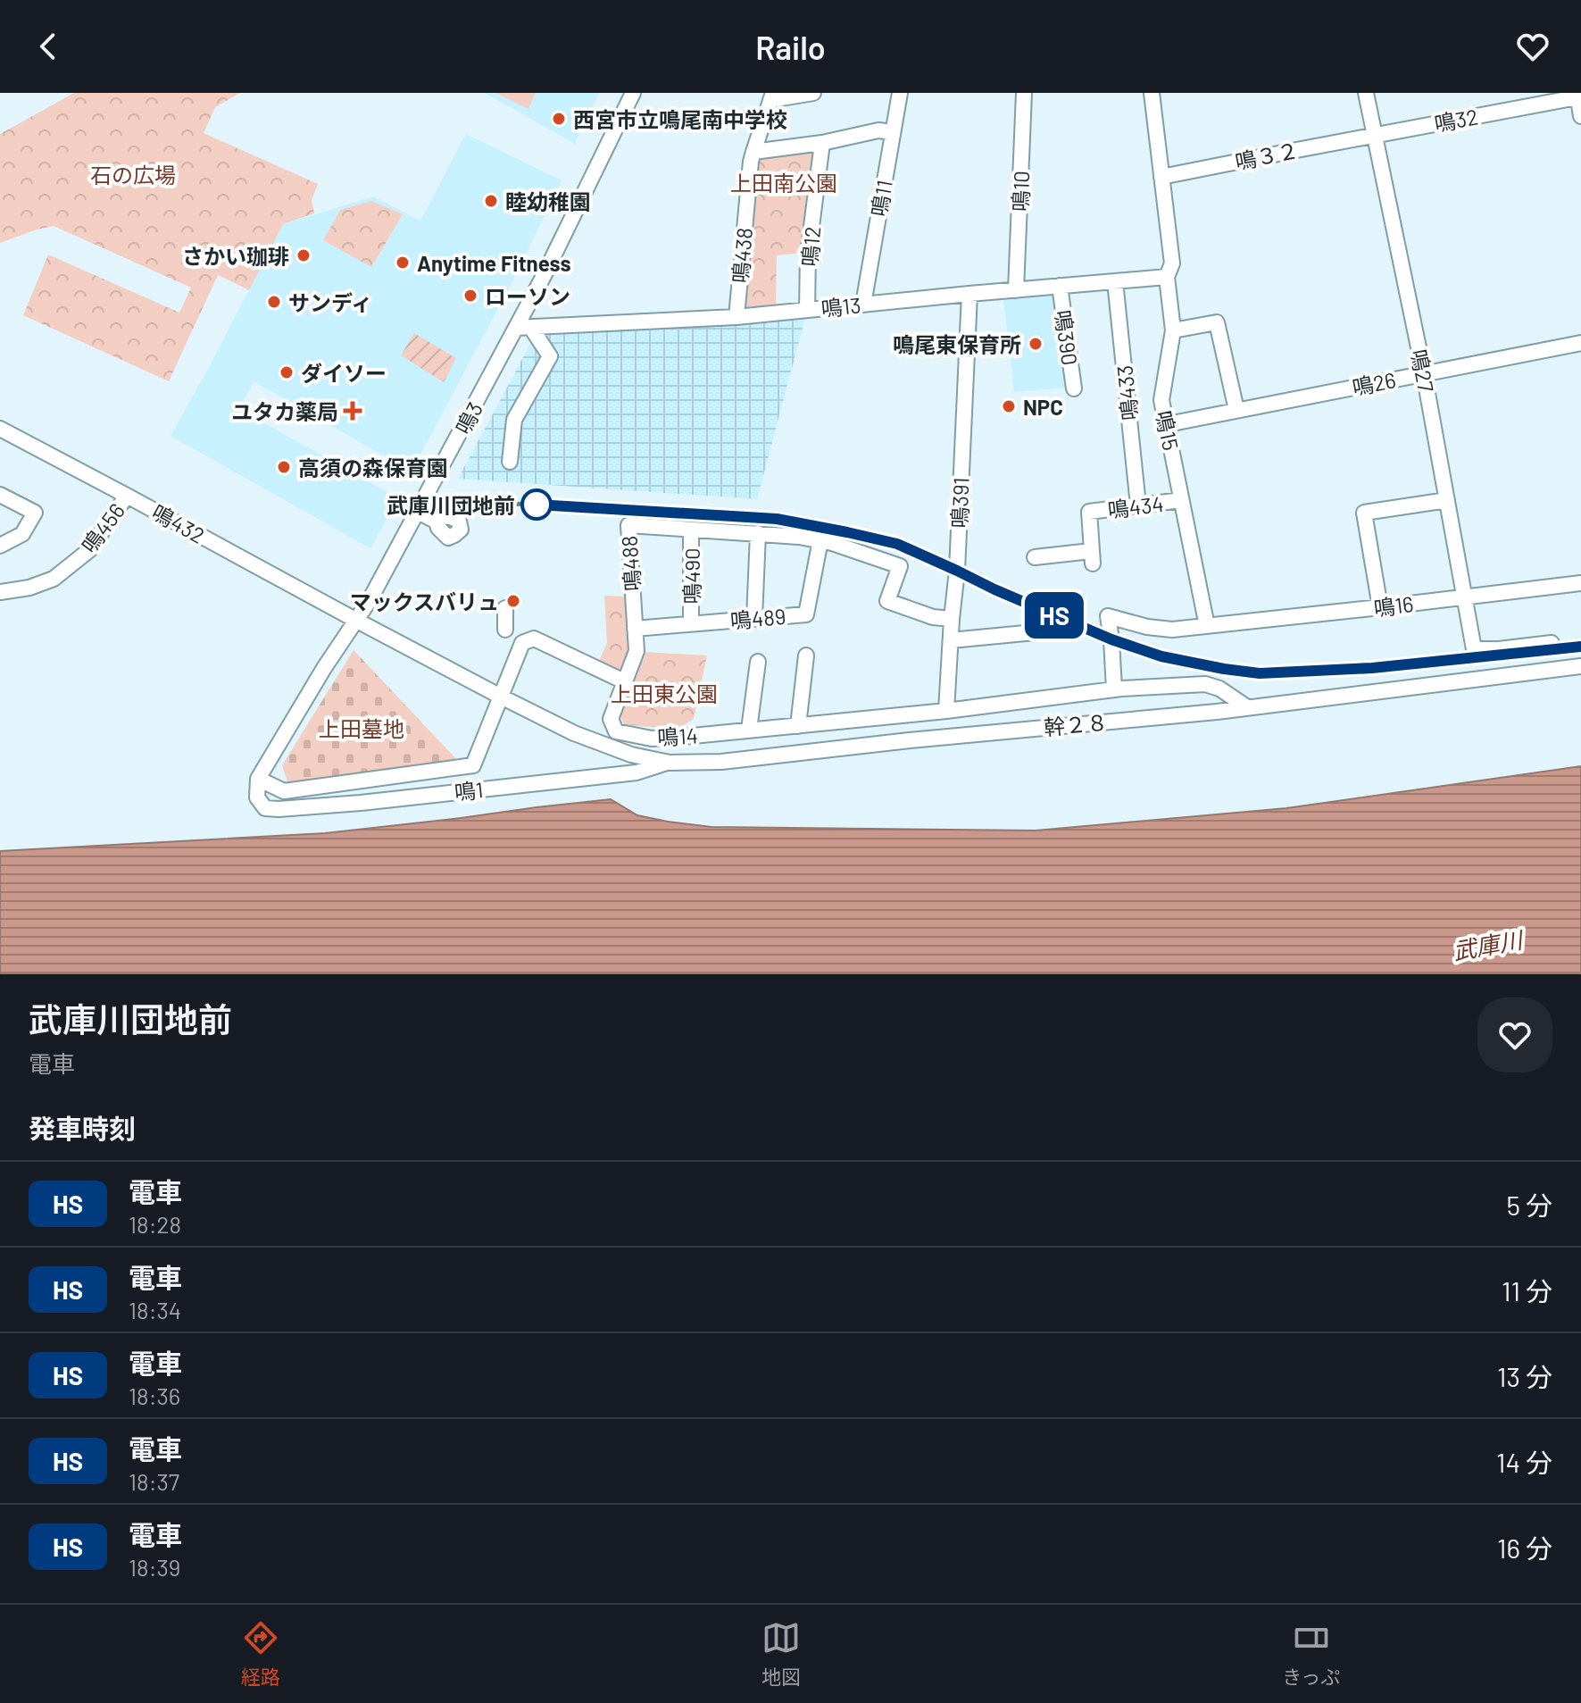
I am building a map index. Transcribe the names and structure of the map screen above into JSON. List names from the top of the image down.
{
  "streets": {
    "street": [
      "鳴32",
      "鳴３２",
      "鳴10",
      "鳴11",
      "鳴12",
      "鳴438",
      "鳴13",
      "鳴390",
      "鳴27",
      "鳴26",
      "鳴433",
      "鳴3",
      "鳴15",
      "鳴391",
      "鳴434",
      "鳴432",
      "鳴456",
      "鳴488",
      "鳴490",
      "鳴16",
      "鳴489",
      "幹２８",
      "鳴14",
      "鳴1"
    ]
  },
  "crossings": [
    ["鳴32", "鳴３２"],
    ["鳴32", "鳴27"],
    ["鳴３２", "鳴27"],
    ["鳴３２", "鳴15"],
    ["鳴10", "鳴13"],
    ["鳴11", "鳴13"],
    ["鳴12", "鳴13"],
    ["鳴438", "鳴13"],
    ["鳴13", "鳴390"],
    ["鳴13", "鳴433"],
    ["鳴13", "鳴3"],
    ["鳴13", "鳴15"],
    ["鳴13", "鳴391"],
    ["鳴27", "鳴26"],
    ["鳴27", "鳴16"],
    ["鳴26", "鳴15"],
    ["鳴433", "鳴434"],
    ["鳴3", "鳴432"],
    ["鳴3", "鳴1"],
    ["鳴15", "鳴434"],
    ["鳴15", "鳴16"],
    ["鳴391", "鳴488"],
    ["鳴391", "鳴14"],
    ["鳴432", "鳴456"],
    ["鳴432", "幹２８"],
    ["鳴488", "鳴490"],
    ["鳴488", "鳴489"],
    ["鳴488", "鳴14"],
    ["鳴490", "鳴489"],
    ["幹２８", "鳴14"],
    ["幹２８", "鳴1"]
  ],
  "water": ["武庫川"],
  "parks": [
    "石の広場",
    "上田南公園",
    "上田東公園",
    "上田墓地"
  ],
  "places": {
    "other": [
      "西宮市立鳴尾南中学校",
      "睦幼稚園",
      "さかい珈琲",
      "Anytime Fitness",
      "ローソン",
      "サンディ",
      "鳴尾東保育所",
      "ダイソー",
      "NPC",
      "高須の森保育園",
      "武庫川団地前",
      "マックスバリュ"
    ],
    "health": ["ユタカ薬局"]
  },
  "page": {
    "header": "Railo",
    "on_map": "HS",
    "heading": [
      ["武庫川団地前", "電車"],
      "発車時刻"
    ],
    "list": [
      {
        "mark": "HS",
        "name": "電車",
        "note": "18:28",
        "value": "5 分"
      },
      {
        "mark": "HS",
        "name": "電車",
        "note": "18:34",
        "value": "11 分"
      },
      {
        "mark": "HS",
        "name": "電車",
        "note": "18:36",
        "value": "13 分"
      },
      {
        "mark": "HS",
        "name": "電車",
        "note": "18:37",
        "value": "14 分"
      },
      {
        "mark": "HS",
        "name": "電車",
        "note": "18:39",
        "value": "16 分"
      }
    ],
    "tabs": ["経路", "地図", "きっぷ"]
  }
}
